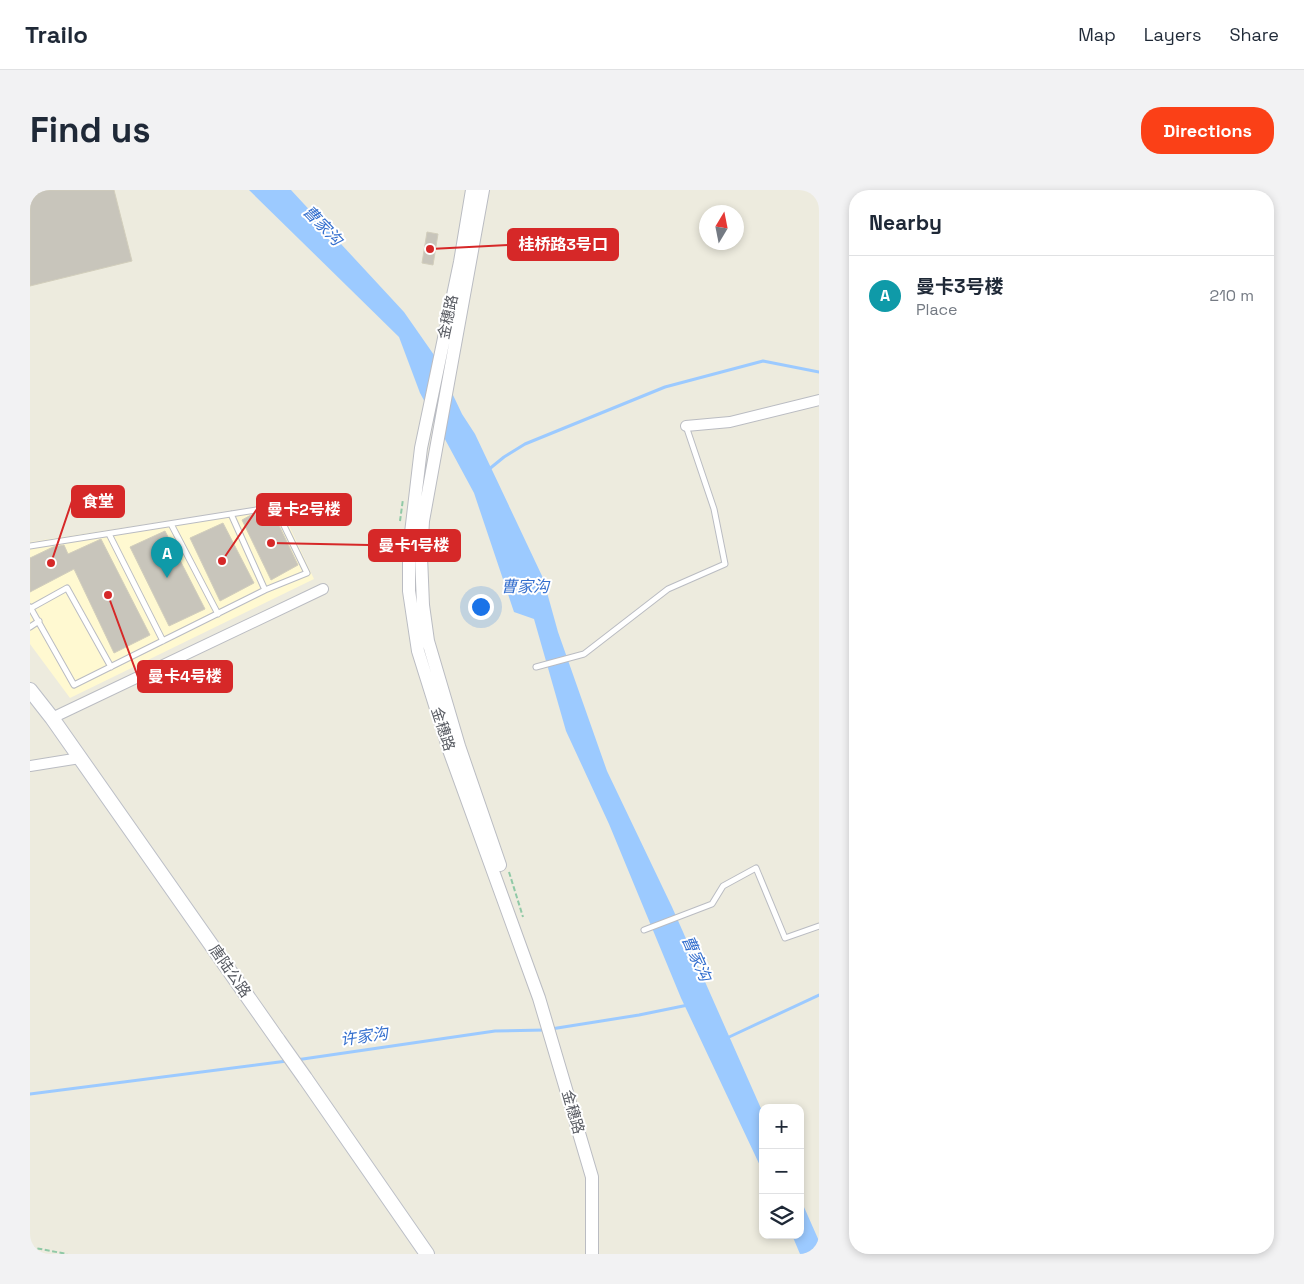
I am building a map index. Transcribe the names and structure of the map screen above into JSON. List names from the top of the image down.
{
  "streets": {
    "main road": ["唐陆公路"],
    "street": ["金穗路"]
  },
  "water": ["曹家沟", "许家沟"],
  "places": [
    "桂桥路3号口",
    "曼卡1号楼",
    "曼卡2号楼",
    "食堂",
    "曼卡4号楼"
  ],
  "north": "top",
  "page": {
    "header": "Trailo",
    "nav": ["Map", "Layers", "Share"],
    "buttons": "Directions",
    "title": "Find us",
    "heading": "Nearby",
    "list": [
      {
        "mark": "A",
        "name": "曼卡3号楼",
        "note": "Place",
        "value": "210 m"
      }
    ],
    "pins": "A",
    "map_buttons": ["+", "−"]
  }
}
